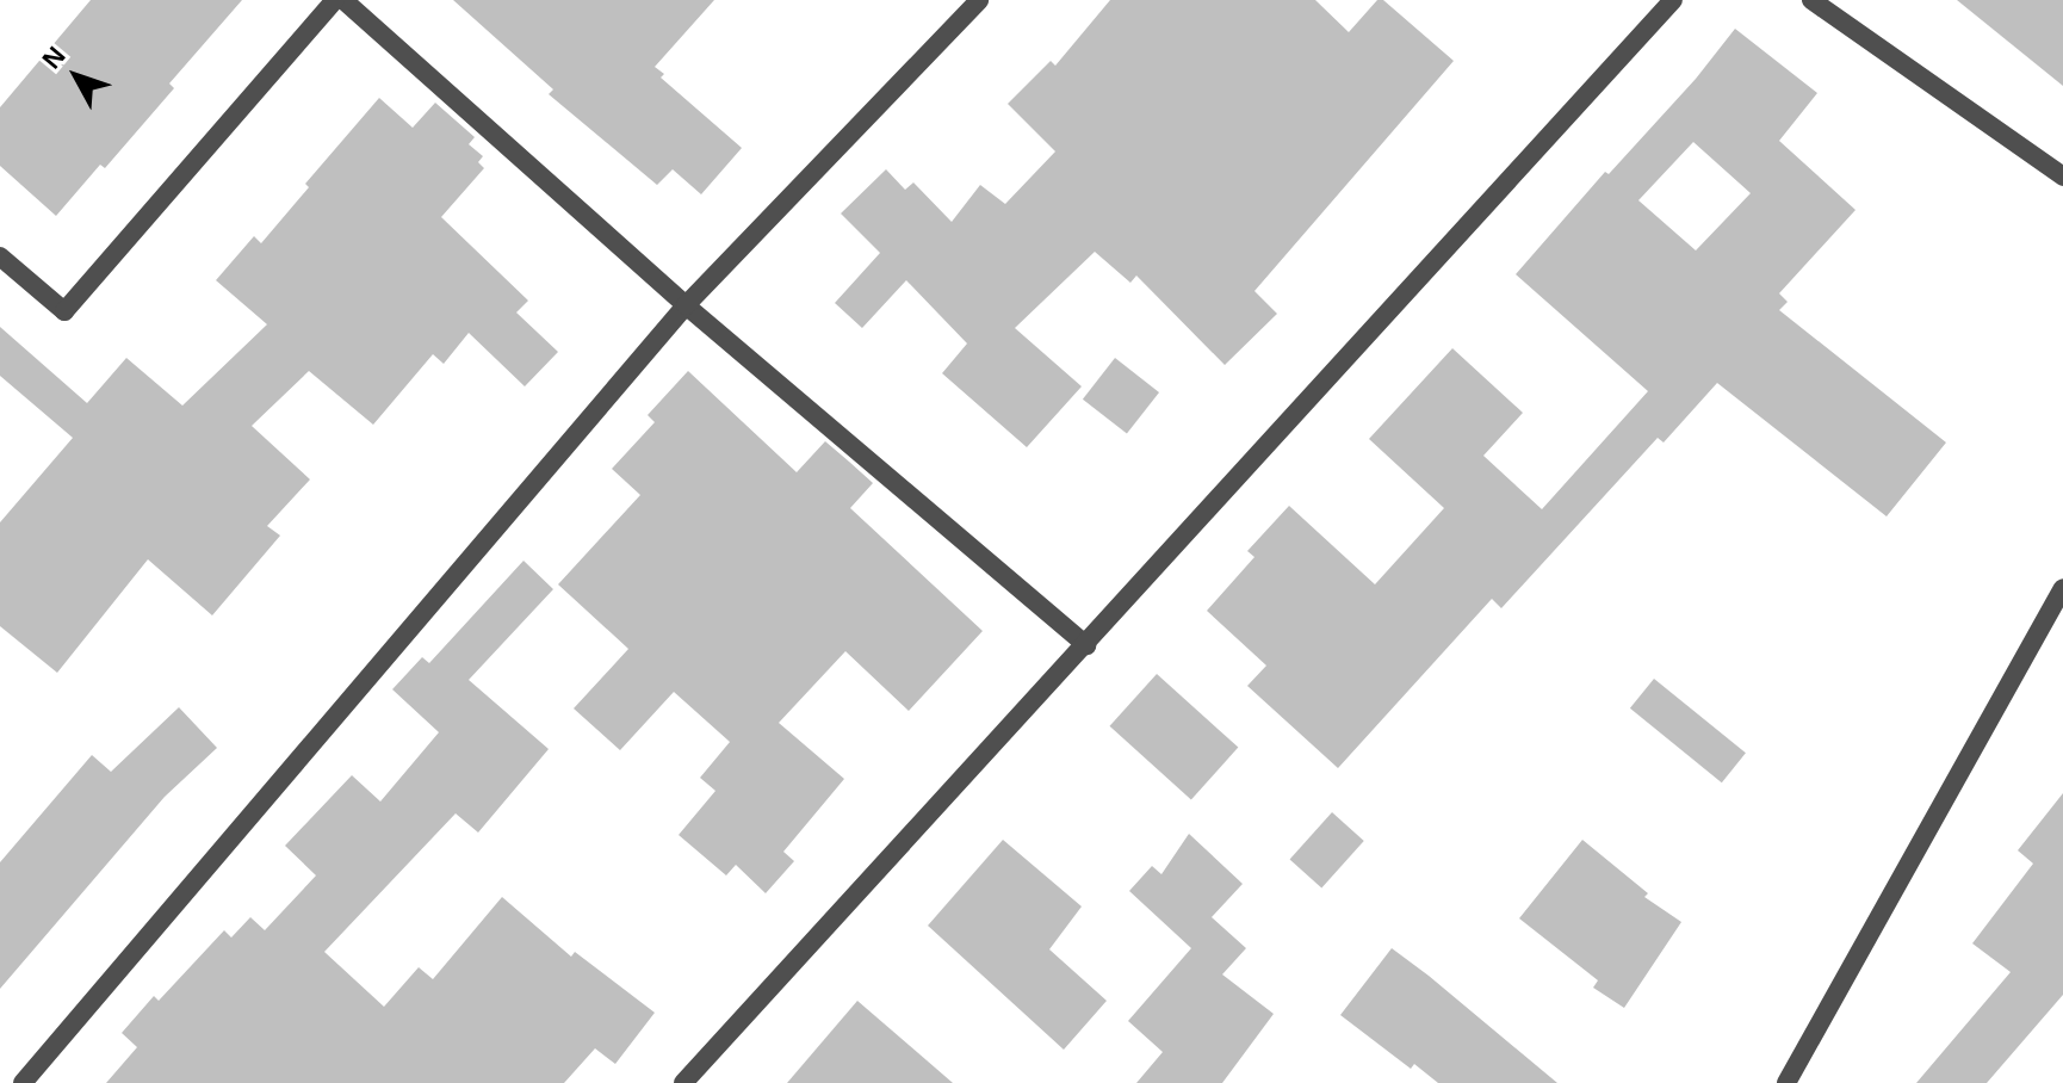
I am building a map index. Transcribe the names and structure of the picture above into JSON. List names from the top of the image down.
{
  "north": "top left"
}
